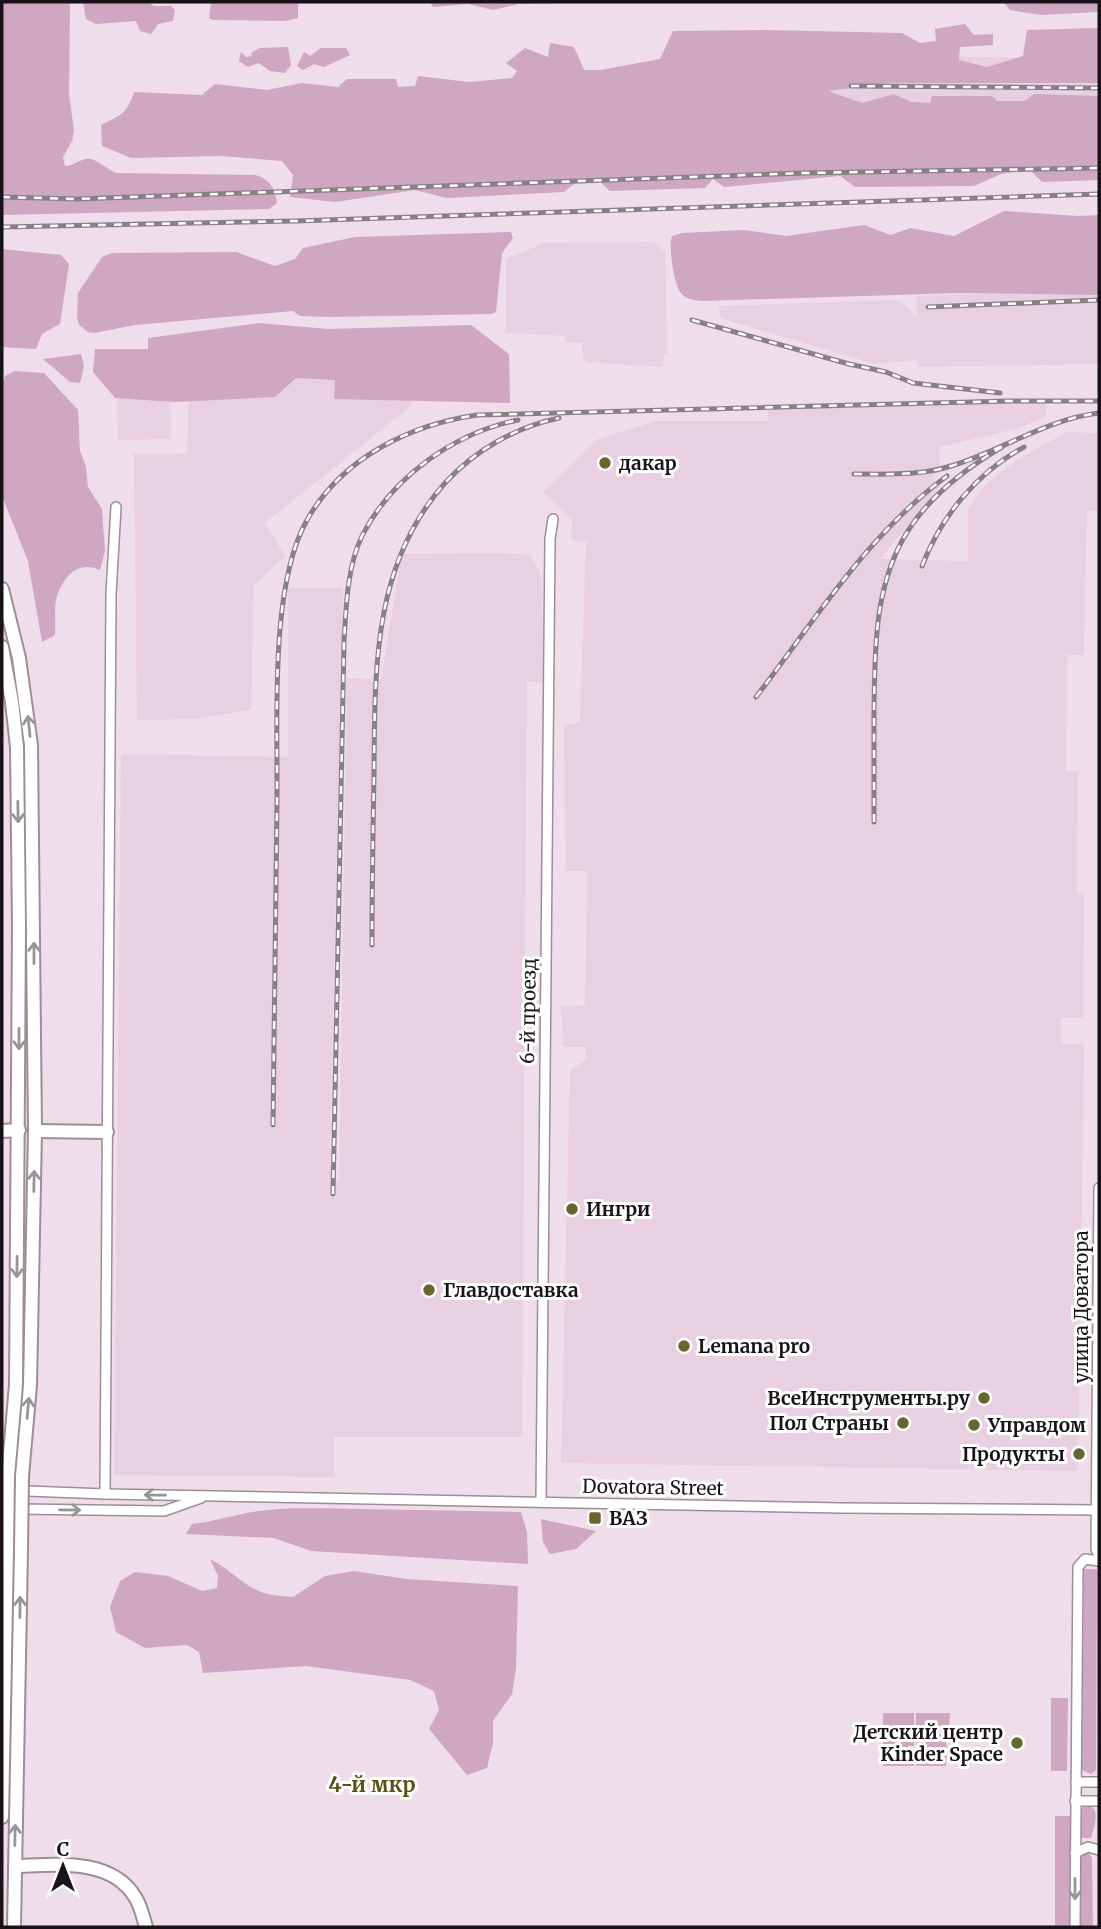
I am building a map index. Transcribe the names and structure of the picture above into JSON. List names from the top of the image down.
{
  "streets": {
    "street": ["6-й проезд", "улица Доватора", "Dovatora Street"]
  },
  "crossings": [
    ["6-й проезд", "Dovatora Street"],
    ["улица Доватора", "Dovatora Street"]
  ],
  "districts": ["4-й мкр"],
  "places": {
    "other": [
      "дакар",
      "Ингри",
      "Главдоставка",
      "Lemana pro",
      "ВсеИнструменты.ру",
      "Пол Страны",
      "Управдом",
      "Продукты",
      "Детский центр Kinder Space"
    ],
    "transit": ["ВАЗ"]
  },
  "north": "top"
}
